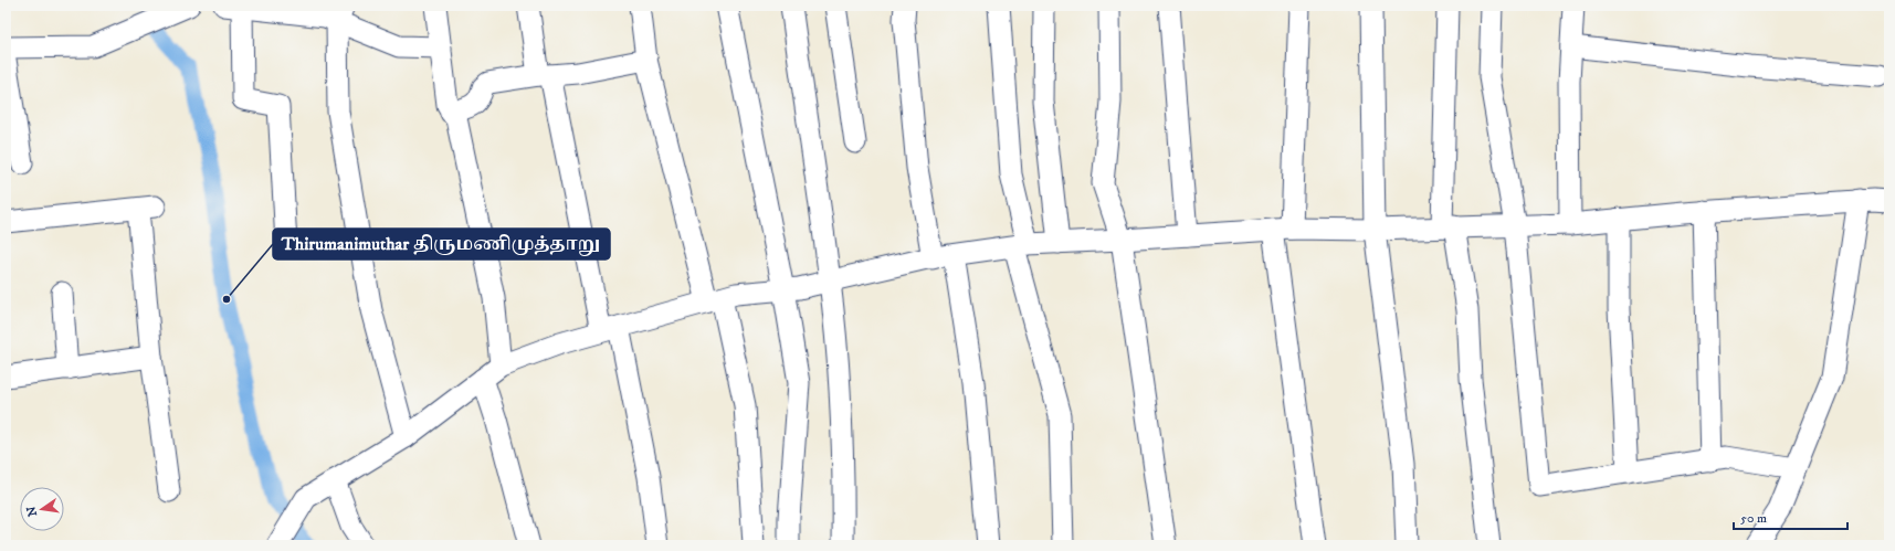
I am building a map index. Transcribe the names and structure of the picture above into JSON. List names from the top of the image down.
{
  "places": ["Thirumanimuthar திருமணிமுத்தாறு"],
  "scale_bar": "50 m",
  "north": "left"
}
